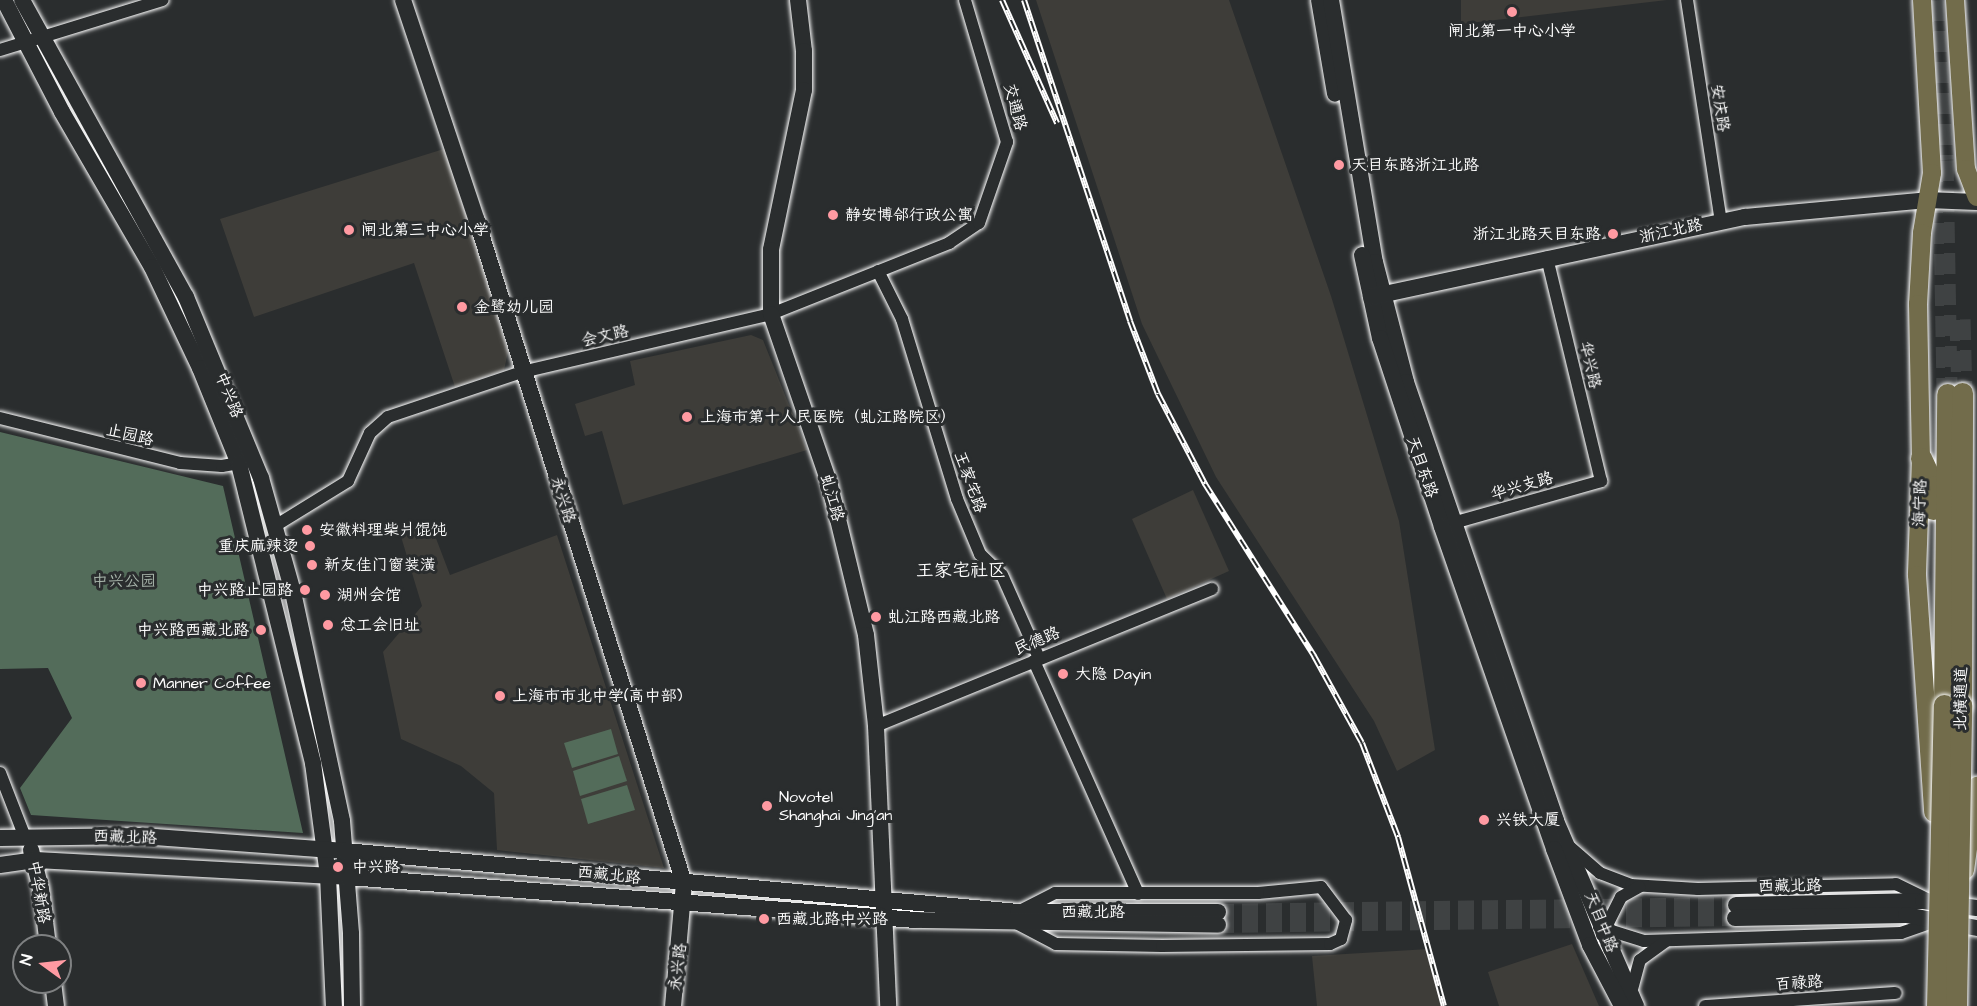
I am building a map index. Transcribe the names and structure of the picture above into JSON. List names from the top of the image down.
{
  "streets": {
    "highway": ["北横通道"],
    "main road": [
      "浙江北路",
      "中兴路",
      "天目东路",
      "虬江路",
      "永兴路",
      "海宁路",
      "西藏北路",
      "中华新路",
      "天目中路"
    ],
    "street": [
      "交通路",
      "安庆路",
      "会文路",
      "华兴路",
      "止园路",
      "王家宅路",
      "华兴支路",
      "民德路",
      "百禄路"
    ]
  },
  "crossings": [
    ["交通路", "会文路"],
    ["安庆路", "浙江北路"],
    ["浙江北路", "华兴路"],
    ["浙江北路", "天目东路"],
    ["浙江北路", "海宁路"],
    ["会文路", "中兴路"],
    ["会文路", "王家宅路"],
    ["会文路", "虬江路"],
    ["会文路", "永兴路"],
    ["华兴路", "华兴支路"],
    ["中兴路", "止园路"],
    ["中兴路", "西藏北路"],
    ["天目东路", "华兴支路"],
    ["天目东路", "西藏北路"],
    ["天目东路", "天目中路"],
    ["王家宅路", "民德路"],
    ["虬江路", "民德路"],
    ["虬江路", "西藏北路"],
    ["永兴路", "西藏北路"],
    ["海宁路", "西藏北路"],
    ["西藏北路", "中华新路"],
    ["西藏北路", "天目中路"]
  ],
  "districts": ["王家宅社区"],
  "parks": ["中兴公园"],
  "places": [
    "闸北第一中心小学",
    "天目东路浙江北路",
    "静安博邻行政公寓",
    "闸北第三中心小学",
    "浙江北路天目东路",
    "金鹭幼儿园",
    "上海市第十人民医院（虬江路院区）",
    "安徽料理柴爿馄饨",
    "重庆麻辣烫",
    "新友佳门窗装潢",
    "中兴路止园路",
    "湖州会馆",
    "虬江路西藏北路",
    "总工会旧址",
    "中兴路西藏北路",
    "大隐 Dayin",
    "Manner Coffee",
    "上海市市北中学(高中部)",
    "Novotel Shanghai Jing'an",
    "兴铁大厦",
    "中兴路",
    "西藏北路中兴路"
  ],
  "north": "left"
}
